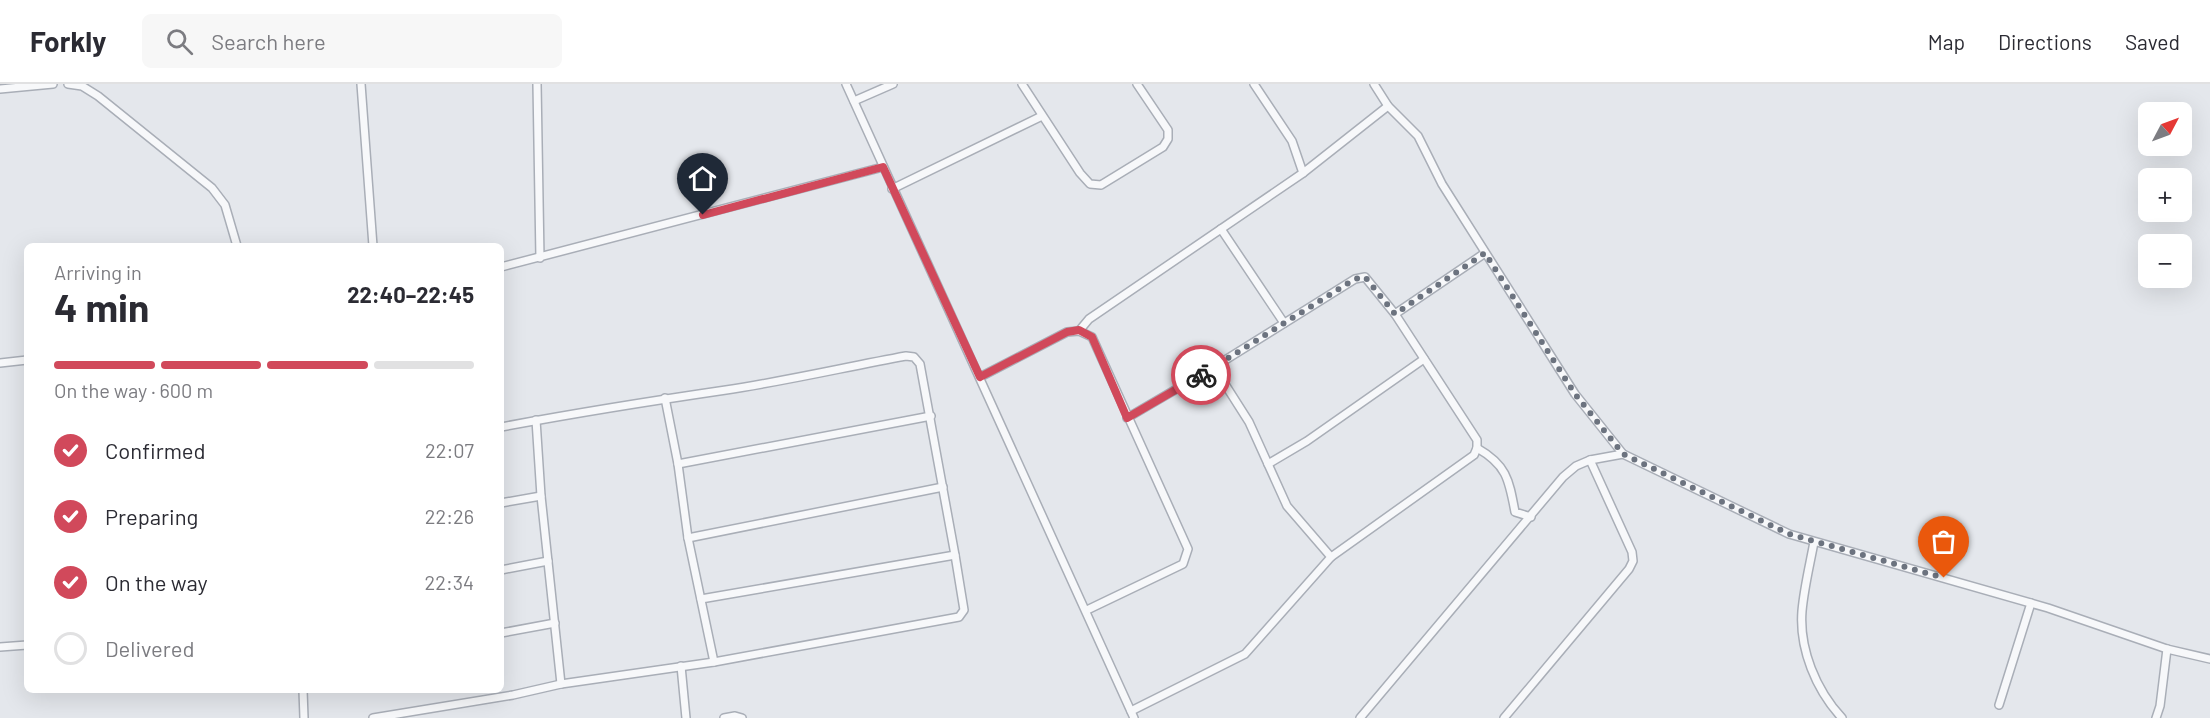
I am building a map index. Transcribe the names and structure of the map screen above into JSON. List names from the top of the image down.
{
  "north": "top right",
  "page": {
    "header": "Forkly",
    "search": "Search here",
    "nav": ["Map", "Directions", "Saved"],
    "map_buttons": ["+", "−"],
    "heading": ["4 min", "Arriving in", "22:40–22:45"],
    "bar": "On the way · 600 m",
    "list": [
      ["Confirmed", "22:07"],
      ["Preparing", "22:26"],
      ["On the way", "22:34"],
      "Delivered"
    ]
  }
}
